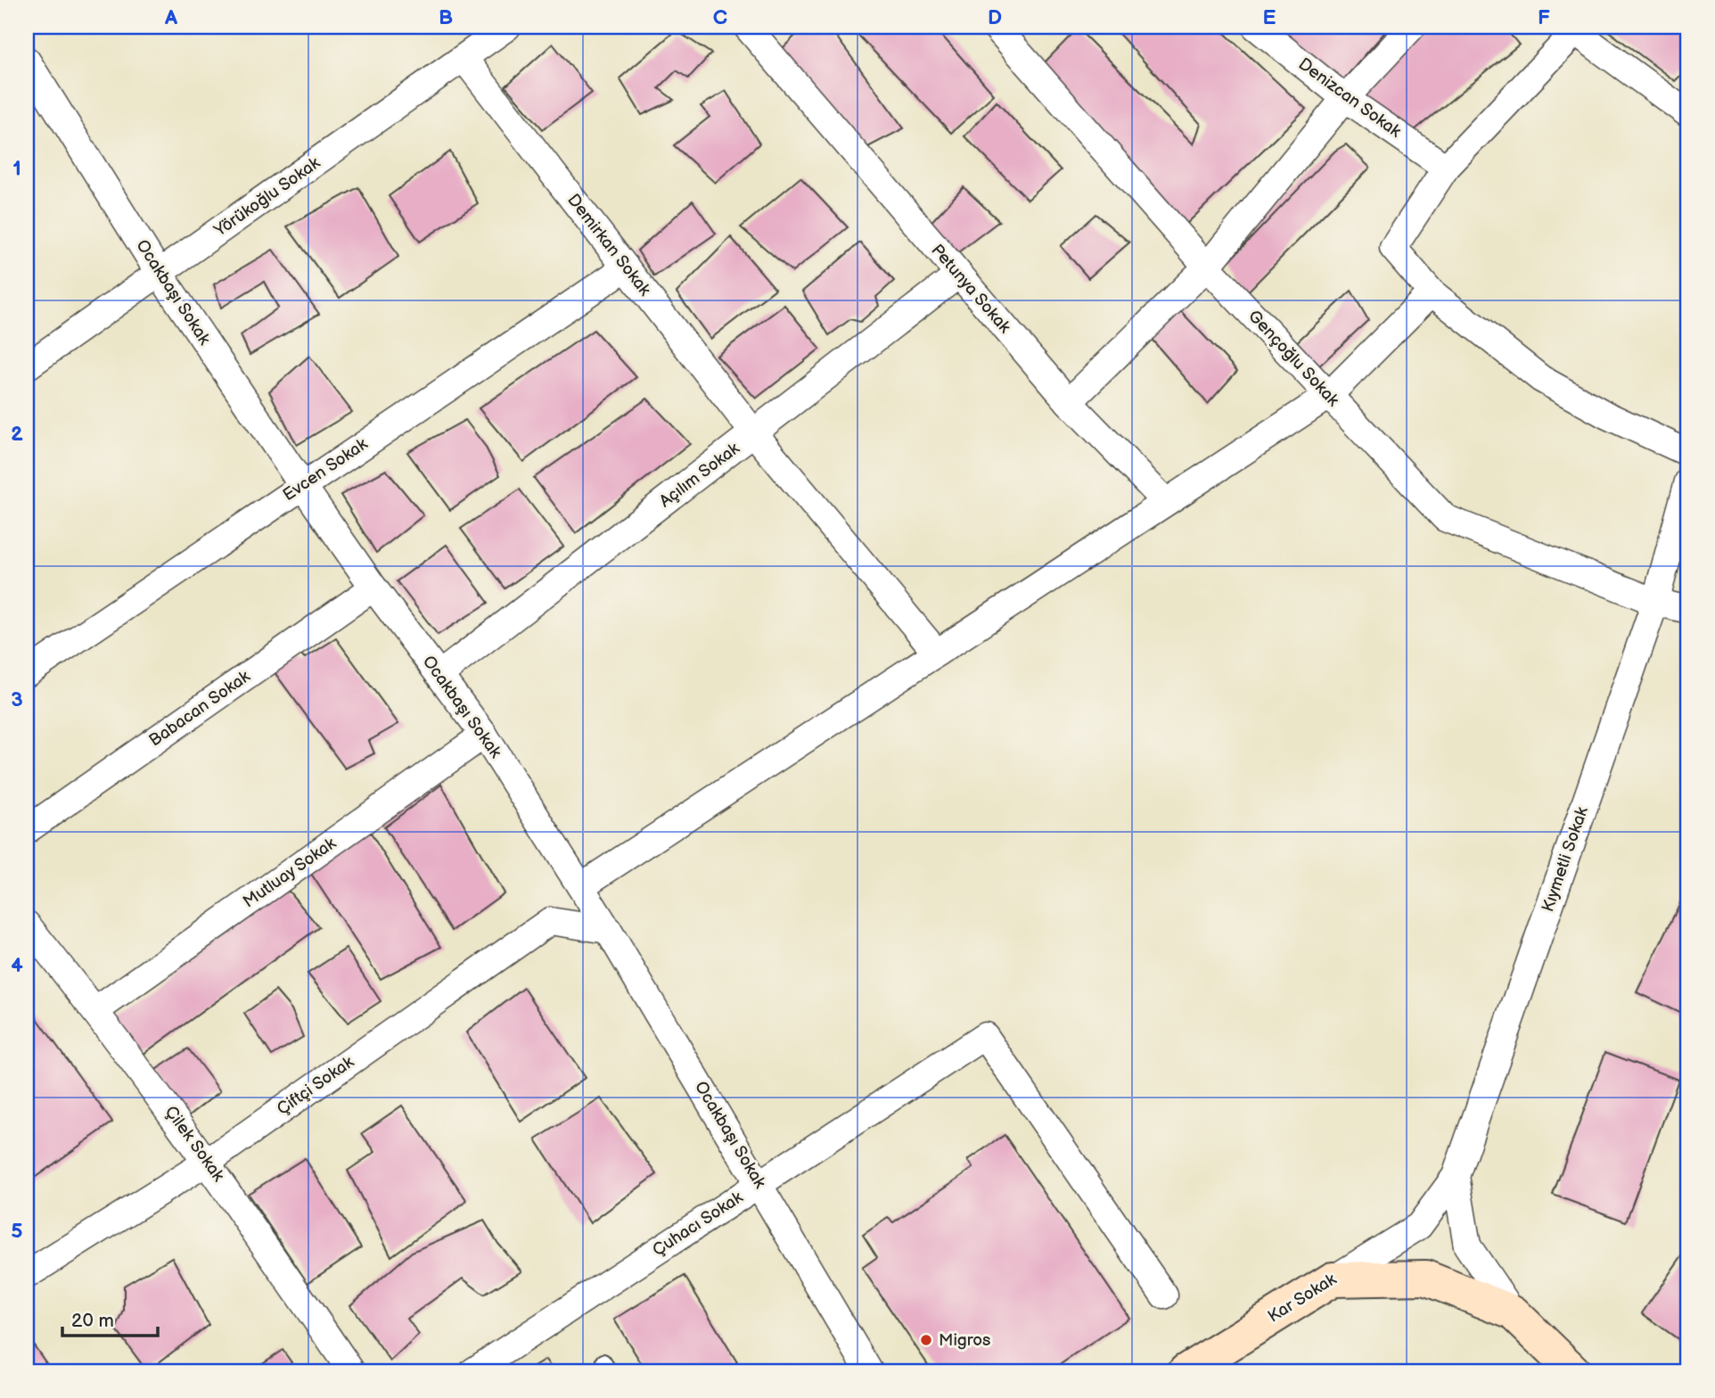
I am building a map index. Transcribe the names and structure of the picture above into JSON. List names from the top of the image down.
{
  "streets": {
    "street": [
      "Denizcan Sokak",
      "Yörükoğlu Sokak",
      "Demirkan Sokak",
      "Petunya Sokak",
      "Ocakbaşı Sokak",
      "Gençoğlu Sokak",
      "Evcen Sokak",
      "Açılım Sokak",
      "Babacan Sokak",
      "Kıymetli Sokak",
      "Mutluay Sokak",
      "Çiftçi Sokak",
      "Çilek Sokak",
      "Çuhacı Sokak",
      "Kar Sokak"
    ]
  },
  "crossings": [
    ["Yörükoğlu Sokak", "Demirkan Sokak"],
    ["Yörükoğlu Sokak", "Ocakbaşı Sokak"],
    ["Demirkan Sokak", "Evcen Sokak"],
    ["Demirkan Sokak", "Açılım Sokak"],
    ["Petunya Sokak", "Açılım Sokak"],
    ["Ocakbaşı Sokak", "Evcen Sokak"],
    ["Ocakbaşı Sokak", "Açılım Sokak"],
    ["Ocakbaşı Sokak", "Babacan Sokak"],
    ["Ocakbaşı Sokak", "Mutluay Sokak"],
    ["Ocakbaşı Sokak", "Çiftçi Sokak"],
    ["Ocakbaşı Sokak", "Çuhacı Sokak"],
    ["Gençoğlu Sokak", "Kıymetli Sokak"],
    ["Kıymetli Sokak", "Kar Sokak"],
    ["Mutluay Sokak", "Çilek Sokak"],
    ["Çiftçi Sokak", "Çilek Sokak"]
  ],
  "places": ["Migros"],
  "scale_bar": "20 m",
  "grid": {
    "columns": [
      "A",
      "B",
      "C",
      "D",
      "E",
      "F"
    ],
    "rows": [
      "1",
      "2",
      "3",
      "4",
      "5"
    ]
  }
}
